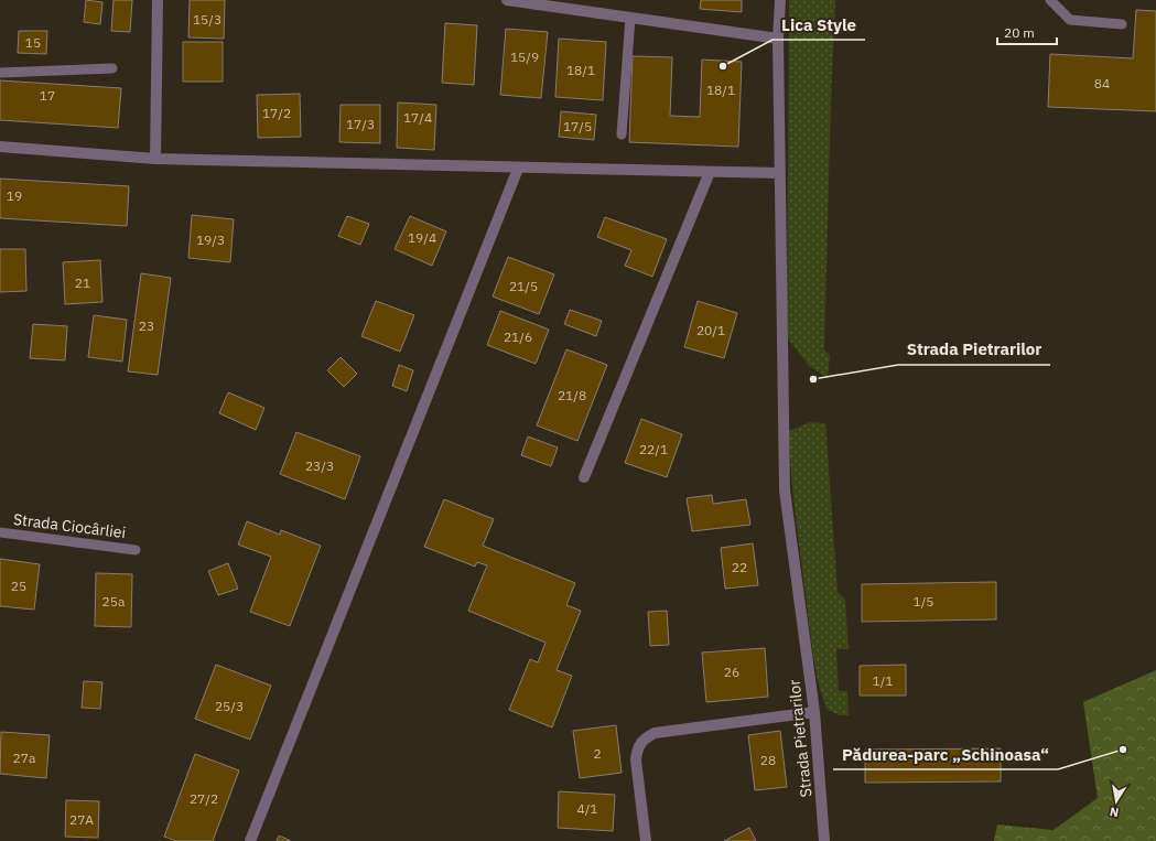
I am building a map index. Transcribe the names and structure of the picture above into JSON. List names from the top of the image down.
{
  "streets": {
    "street": ["Strada Pietrarilor"],
    "lane": ["Strada Ciocârliei"]
  },
  "places": ["Lica Style", "Strada Pietrarilor", "Pădurea-parc „Schinoasa“"],
  "house_numbers": [
    "15/3",
    "15",
    "15/9",
    "18/1",
    "84",
    "18/1",
    "17",
    "17/2",
    "17/4",
    "17/3",
    "17/5",
    "19",
    "19/4",
    "19/3",
    "21",
    "21/5",
    "23",
    "20/1",
    "21/6",
    "21/8",
    "22/1",
    "23/3",
    "22",
    "25",
    "25a",
    "1/5",
    "26",
    "1/1",
    "25/3",
    "2",
    "27a",
    "28",
    "27/2",
    "4/1",
    "27A"
  ],
  "scale_bar": "20 m",
  "north": "bottom"
}
